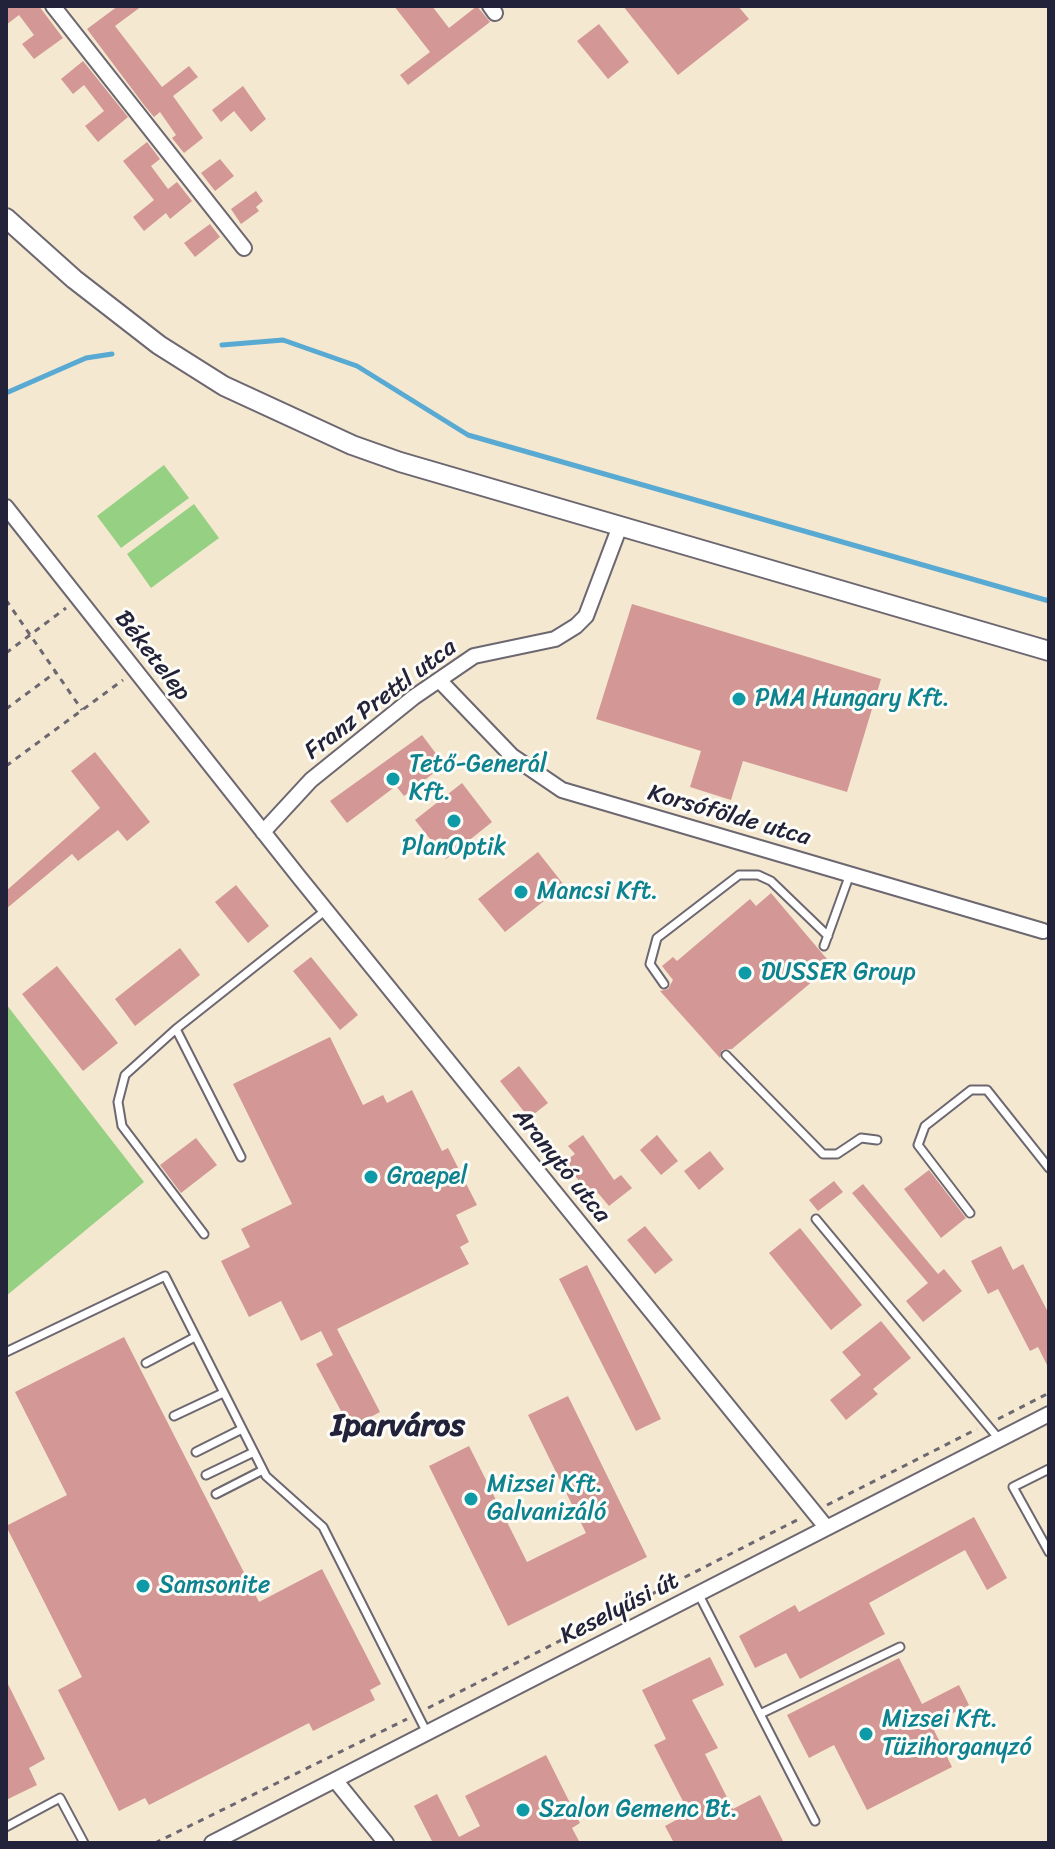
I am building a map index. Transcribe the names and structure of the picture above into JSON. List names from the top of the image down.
{
  "streets": {
    "street": [
      "Béketelep",
      "Franz Prettl utca",
      "Korsófölde utca",
      "Aranytó utca",
      "Keselyűsi út"
    ]
  },
  "crossings": [
    ["Béketelep", "Franz Prettl utca"],
    ["Béketelep", "Aranytó utca"],
    ["Franz Prettl utca", "Korsófölde utca"],
    ["Franz Prettl utca", "Aranytó utca"],
    ["Aranytó utca", "Keselyűsi út"]
  ],
  "districts": ["Iparváros"],
  "places": [
    "PMA Hungary Kft.",
    "Tető-Generál Kft.",
    "PlanOptik",
    "Mancsi Kft.",
    "DUSSER Group",
    "Graepel",
    "Mizsei Kft. Galvanizáló",
    "Samsonite",
    "Mizsei Kft. Tüzihorganyzó",
    "Szalon Gemenc Bt."
  ]
}
